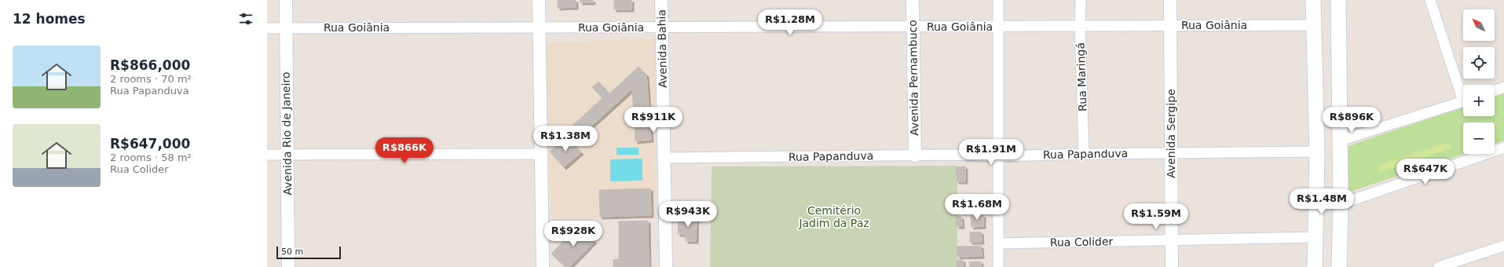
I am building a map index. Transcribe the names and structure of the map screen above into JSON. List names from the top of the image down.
{
  "streets": {
    "street": [
      "Rua Goiânia",
      "Avenida Bahia",
      "Rua Maringá",
      "Avenida Pernambuco",
      "Avenida Rio de Janeiro",
      "Avenida Sergipe",
      "Rua Papanduva",
      "Rua Colider"
    ]
  },
  "crossings": [
    ["Rua Goiânia", "Avenida Bahia"],
    ["Rua Goiânia", "Rua Maringá"],
    ["Rua Goiânia", "Avenida Pernambuco"],
    ["Rua Goiânia", "Avenida Rio de Janeiro"],
    ["Rua Goiânia", "Avenida Sergipe"],
    ["Avenida Bahia", "Rua Papanduva"],
    ["Rua Maringá", "Rua Papanduva"],
    ["Avenida Pernambuco", "Rua Papanduva"],
    ["Avenida Sergipe", "Rua Papanduva"],
    ["Avenida Sergipe", "Rua Colider"]
  ],
  "parks": ["Cemitério Jadim da Paz"],
  "scale_bar": "50 m",
  "north": "top left",
  "page": {
    "heading": "12 homes",
    "map_buttons": ["+", "−"],
    "price": [
      "R$1.28M",
      "R$911K",
      "R$896K",
      "R$1.38M",
      "R$866K",
      "R$1.91M",
      "R$647K",
      "R$1.48M",
      "R$1.68M",
      "R$943K",
      "R$1.59M",
      "R$928K"
    ],
    "list": [
      {
        "name": "R$866,000",
        "note": "2 rooms · 70 m² · Rua Papanduva"
      },
      {
        "name": "R$647,000",
        "note": "2 rooms · 58 m² · Rua Colider"
      }
    ],
    "scale": "50 m"
  }
}
